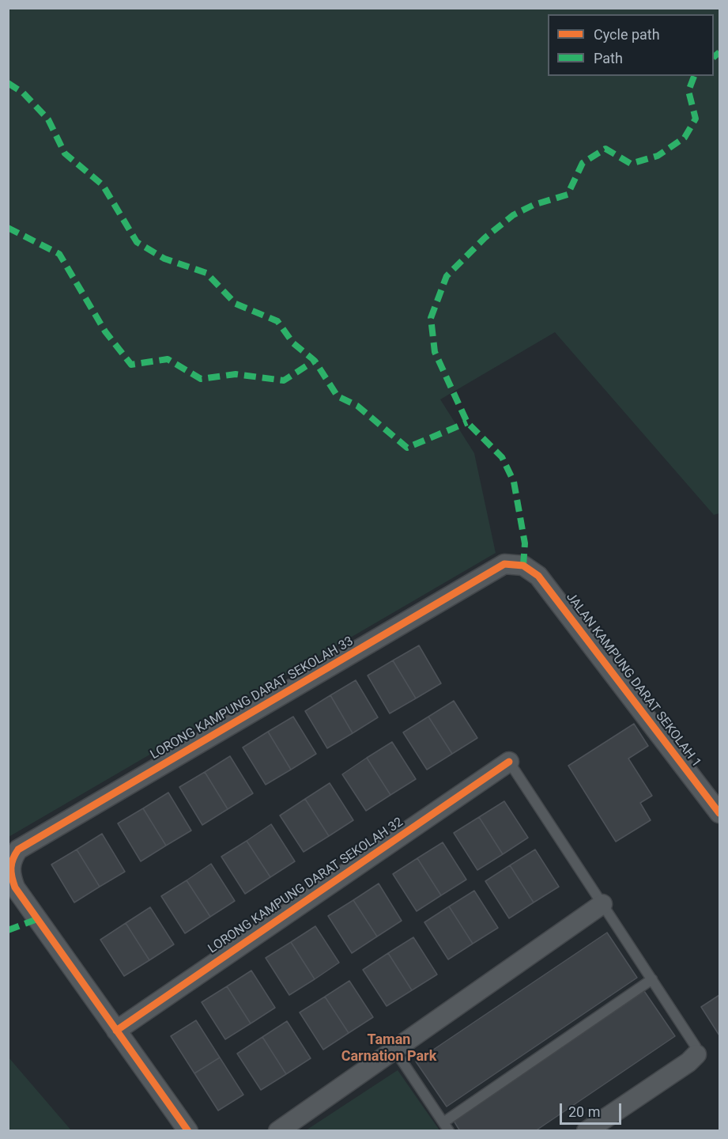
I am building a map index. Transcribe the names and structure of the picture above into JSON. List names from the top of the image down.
{
  "streets": {
    "street": ["JALAN KAMPUNG DARAT SEKOLAH 1", "LORONG KAMPUNG DARAT SEKOLAH 33", "LORONG KAMPUNG DARAT SEKOLAH 32"]
  },
  "crossings": [
    ["JALAN KAMPUNG DARAT SEKOLAH 1", "LORONG KAMPUNG DARAT SEKOLAH 33"],
    ["LORONG KAMPUNG DARAT SEKOLAH 33", "LORONG KAMPUNG DARAT SEKOLAH 32"]
  ],
  "districts": ["Taman Carnation Park"],
  "legend": ["Cycle path", "Path"],
  "scale_bar": "20 m"
}
